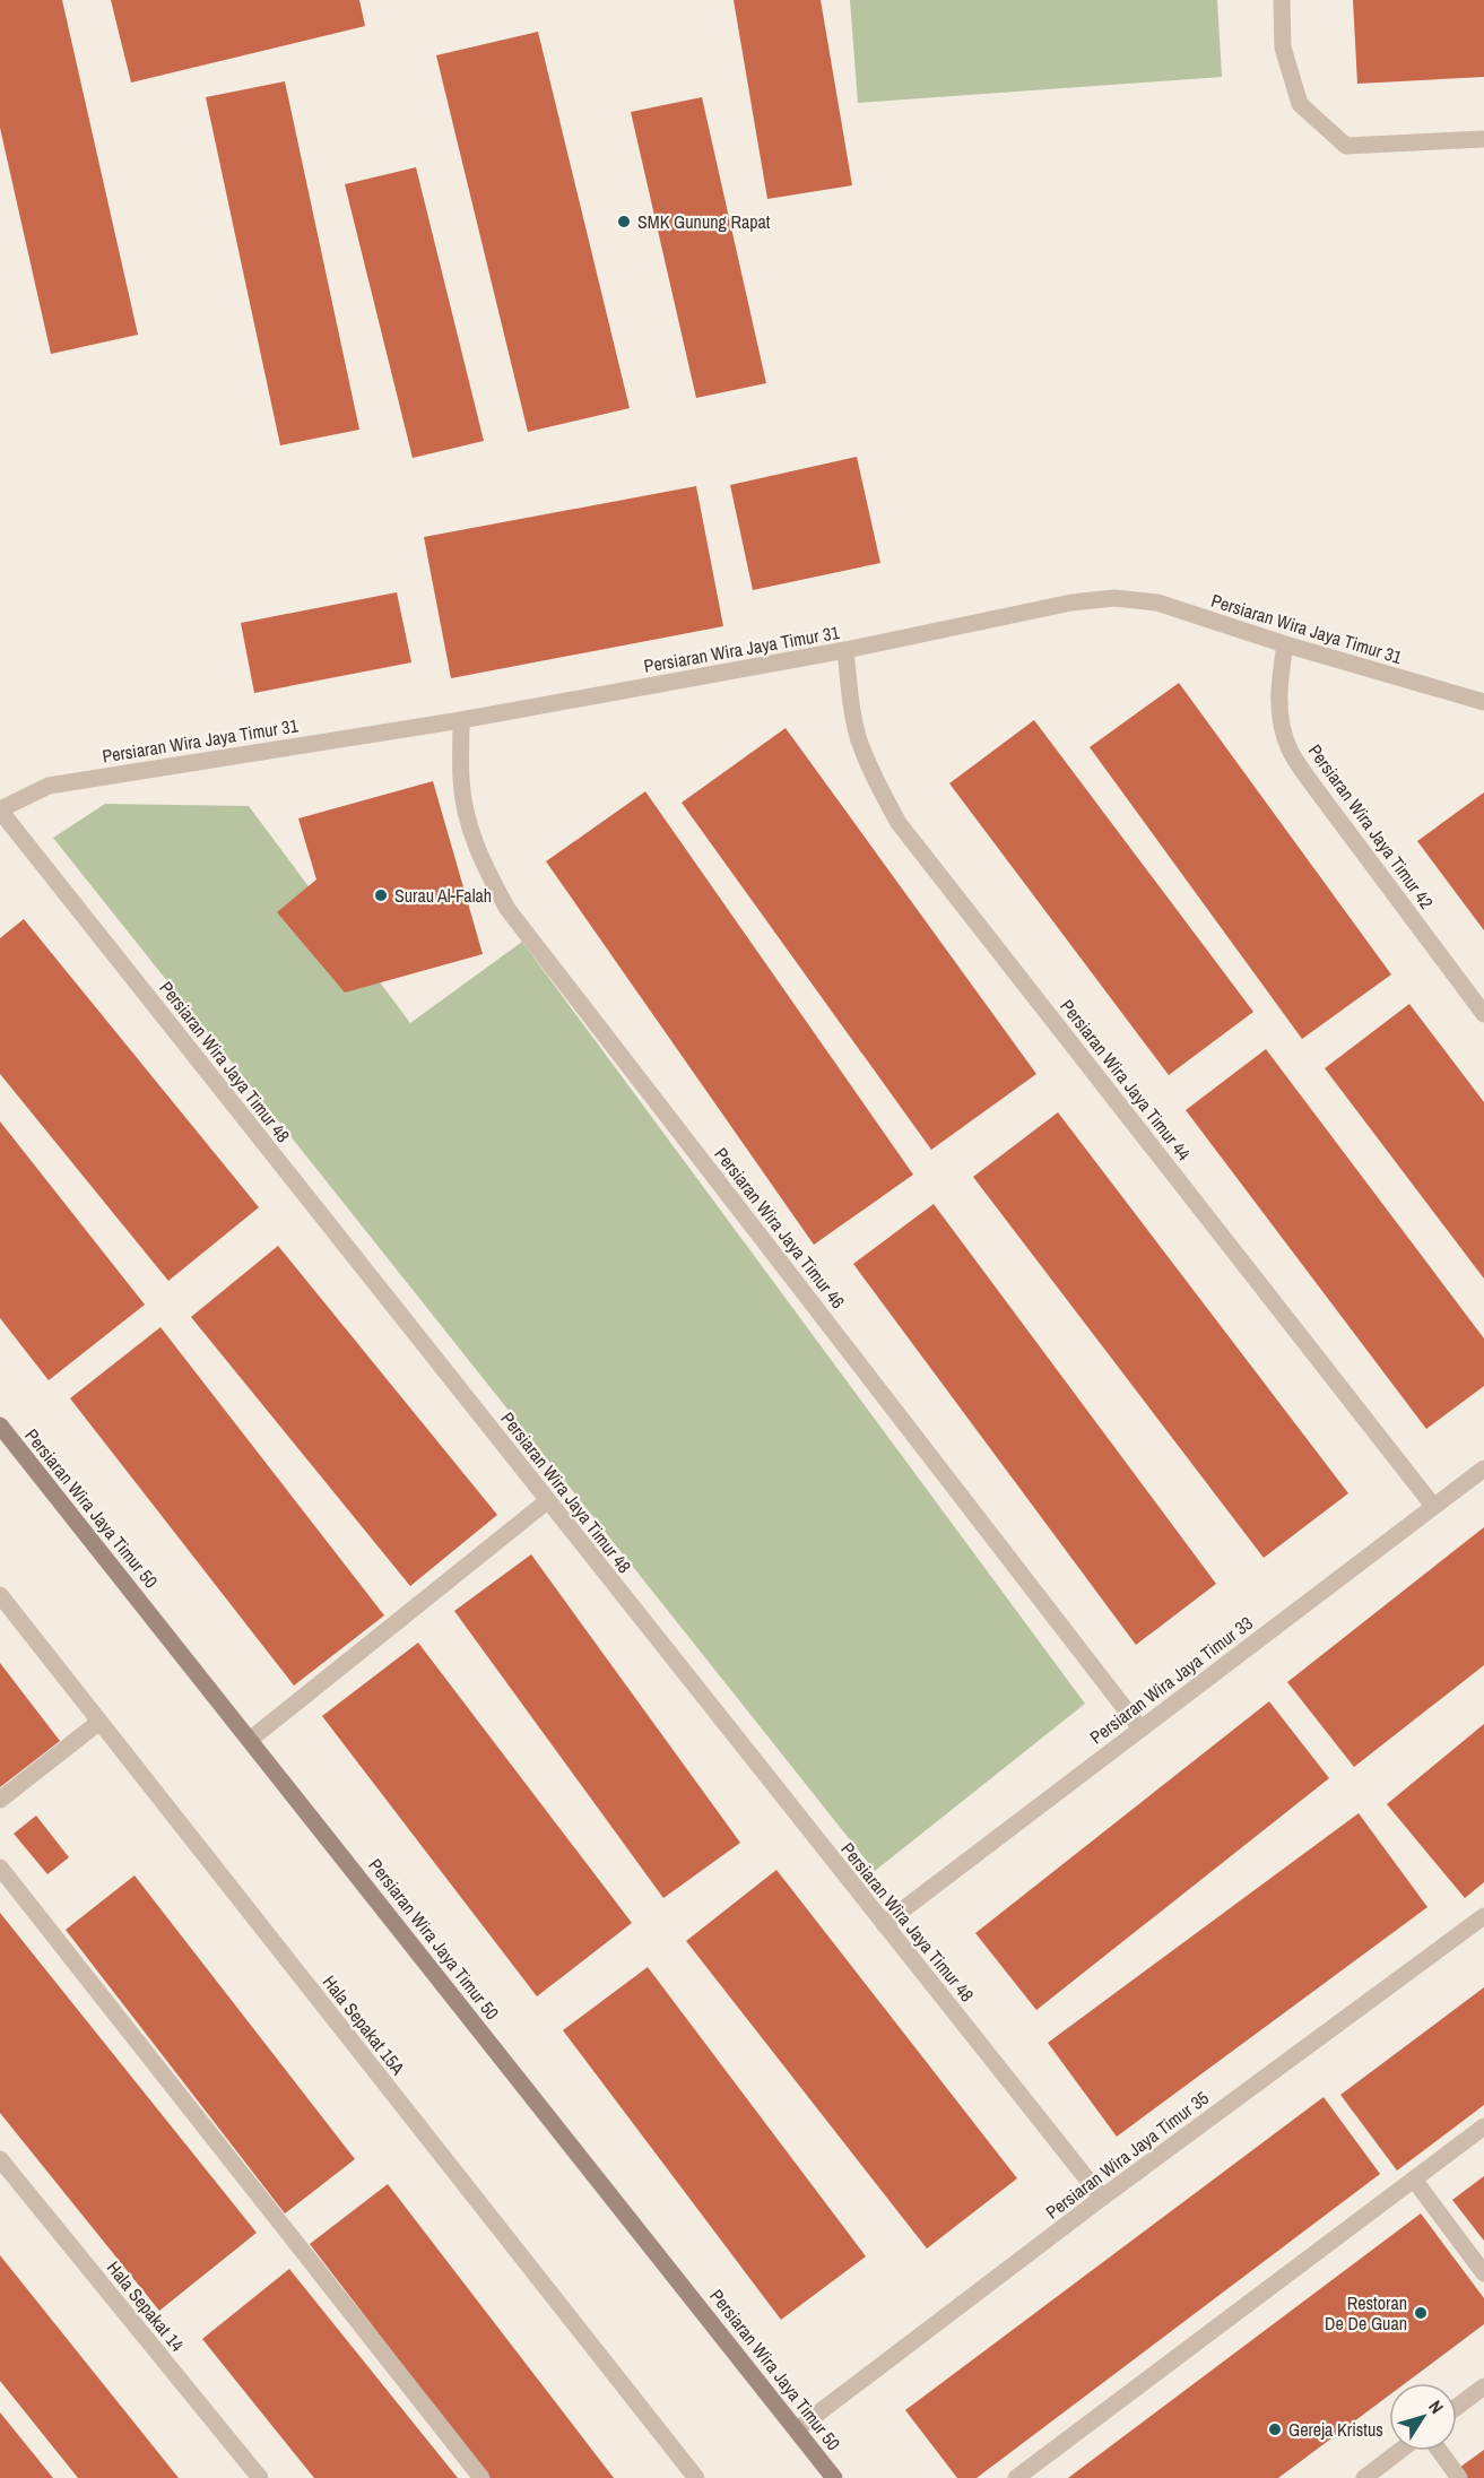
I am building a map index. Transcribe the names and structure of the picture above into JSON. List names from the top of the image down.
{
  "streets": {
    "street": [
      "Persiaran Wira Jaya Timur 31",
      "Persiaran Wira Jaya Timur 42",
      "Persiaran Wira Jaya Timur 48",
      "Persiaran Wira Jaya Timur 44",
      "Persiaran Wira Jaya Timur 46",
      "Persiaran Wira Jaya Timur 50",
      "Persiaran Wira Jaya Timur 33",
      "Hala Sepakat 15A",
      "Persiaran Wira Jaya Timur 35",
      "Hala Sepakat 14"
    ]
  },
  "crossings": [
    ["Persiaran Wira Jaya Timur 31", "Persiaran Wira Jaya Timur 42"],
    ["Persiaran Wira Jaya Timur 31", "Persiaran Wira Jaya Timur 48"],
    ["Persiaran Wira Jaya Timur 31", "Persiaran Wira Jaya Timur 44"],
    ["Persiaran Wira Jaya Timur 31", "Persiaran Wira Jaya Timur 46"],
    ["Persiaran Wira Jaya Timur 48", "Persiaran Wira Jaya Timur 33"],
    ["Persiaran Wira Jaya Timur 48", "Persiaran Wira Jaya Timur 35"],
    ["Persiaran Wira Jaya Timur 44", "Persiaran Wira Jaya Timur 33"],
    ["Persiaran Wira Jaya Timur 46", "Persiaran Wira Jaya Timur 33"],
    ["Persiaran Wira Jaya Timur 50", "Persiaran Wira Jaya Timur 35"]
  ],
  "places": [
    "SMK Gunung Rapat",
    "Surau Al-Falah",
    "Restoran De De Guan",
    "Gereja Kristus"
  ],
  "north": "top right"
}
